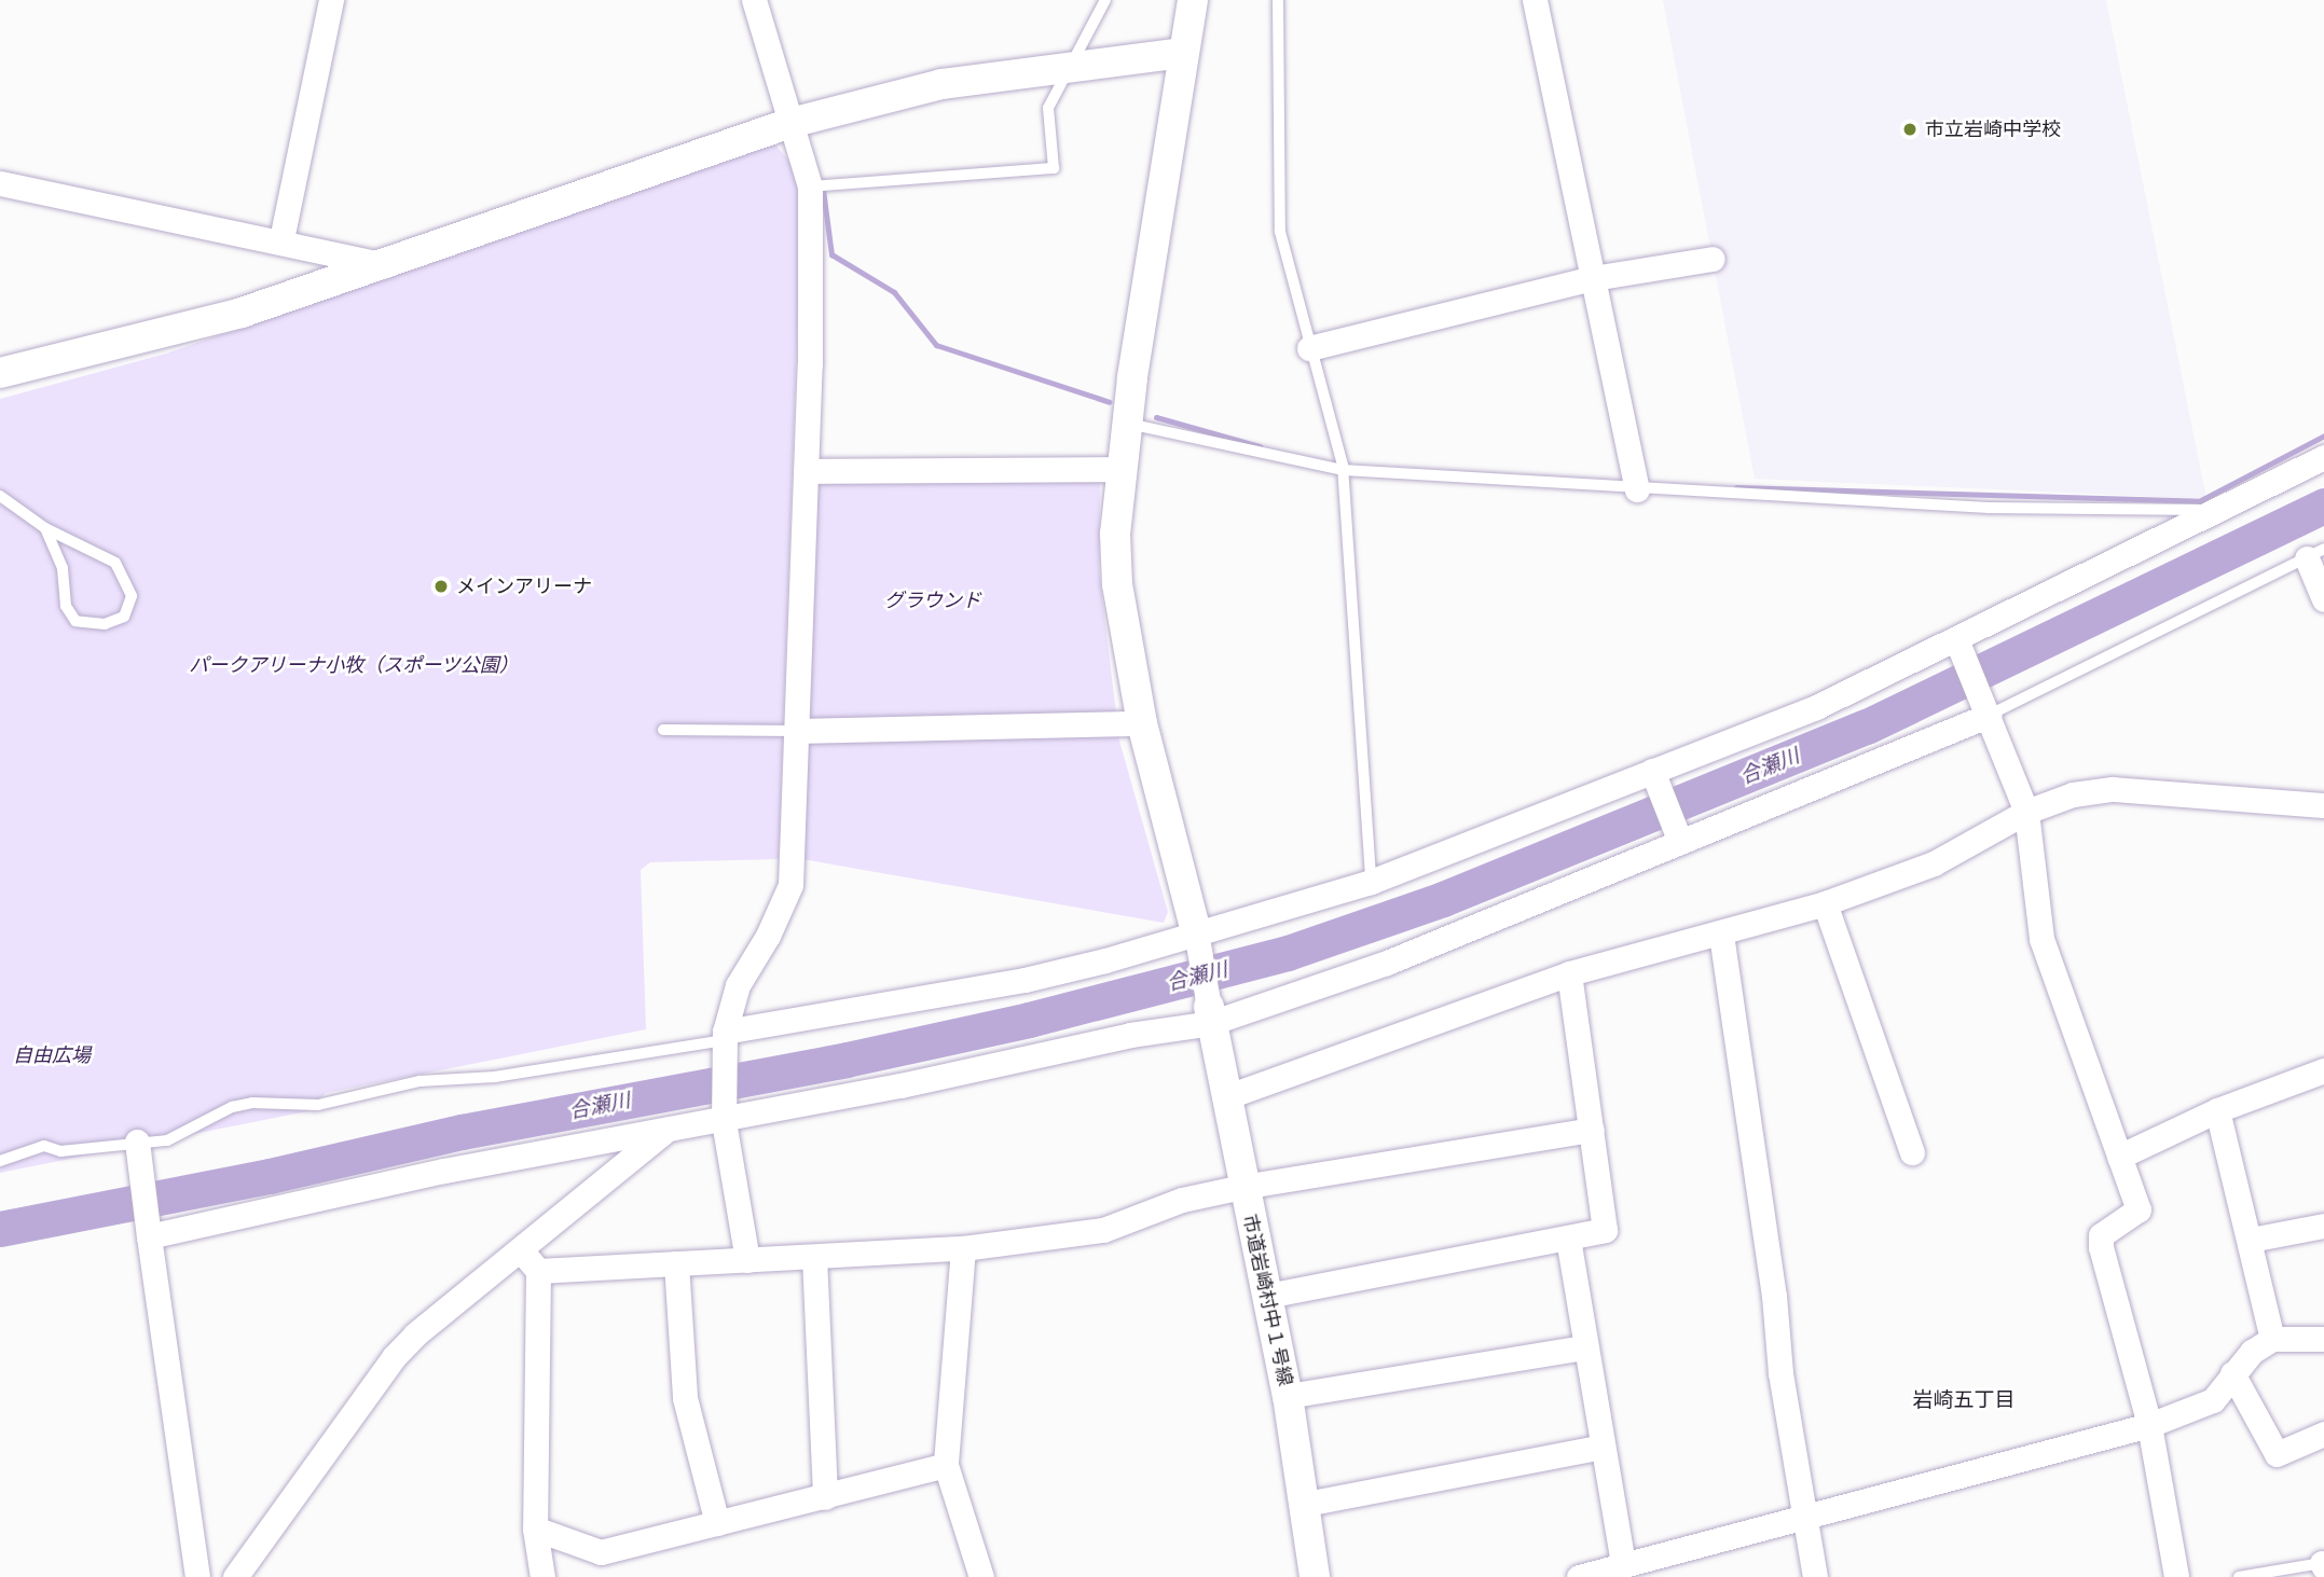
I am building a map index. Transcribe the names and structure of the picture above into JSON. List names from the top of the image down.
{
  "streets": {
    "street": ["市道岩崎村中１号線"]
  },
  "districts": ["岩崎五丁目"],
  "water": ["合瀬川"],
  "parks": ["グラウンド", "パークアリーナ小牧（スポーツ公園）", "自由広場"],
  "places": ["市立岩崎中学校", "メインアリーナ"]
}
